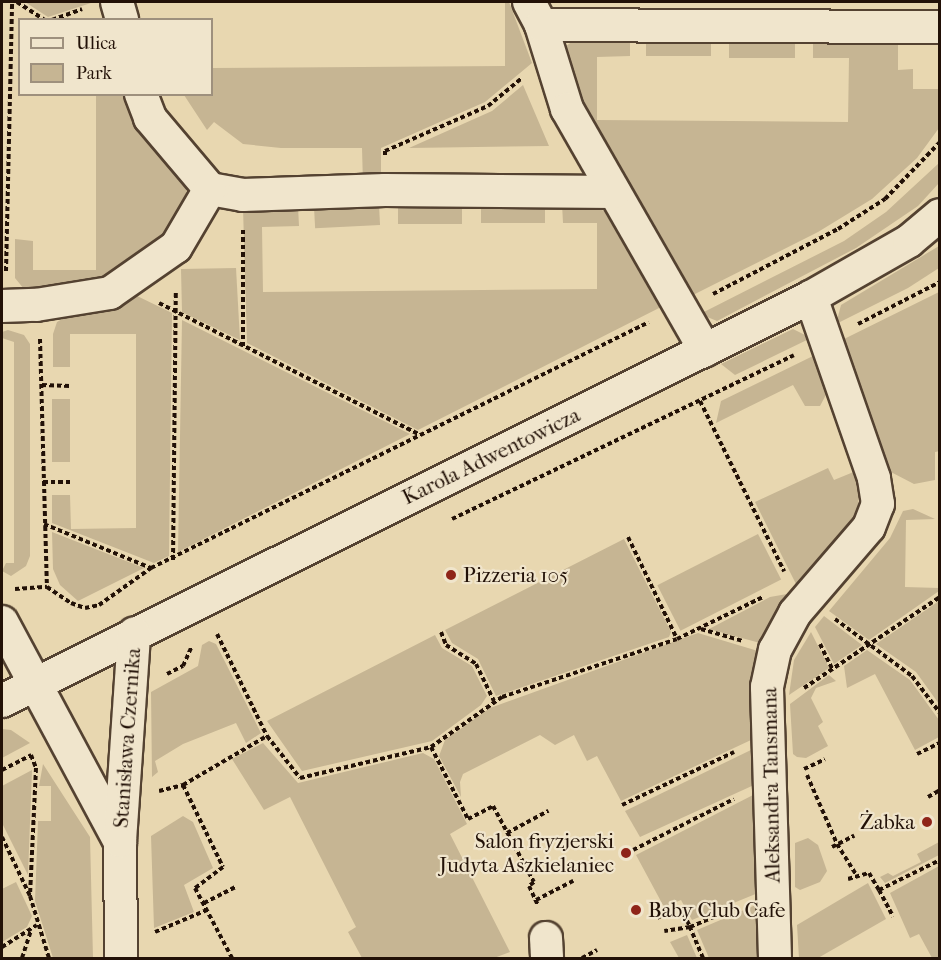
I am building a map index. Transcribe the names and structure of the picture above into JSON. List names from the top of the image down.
{
  "streets": {
    "street": ["Karola Adwentowicza", "Stanisława Czernika", "Aleksandra Tansmana"]
  },
  "crossings": [
    ["Karola Adwentowicza", "Stanisława Czernika"],
    ["Karola Adwentowicza", "Aleksandra Tansmana"]
  ],
  "places": [
    "Pizzeria 105",
    "Żabka",
    "Salon fryzjerski Judyta Aszkielaniec",
    "Baby Club Cafe"
  ],
  "legend": ["Ulica", "Park"]
}
